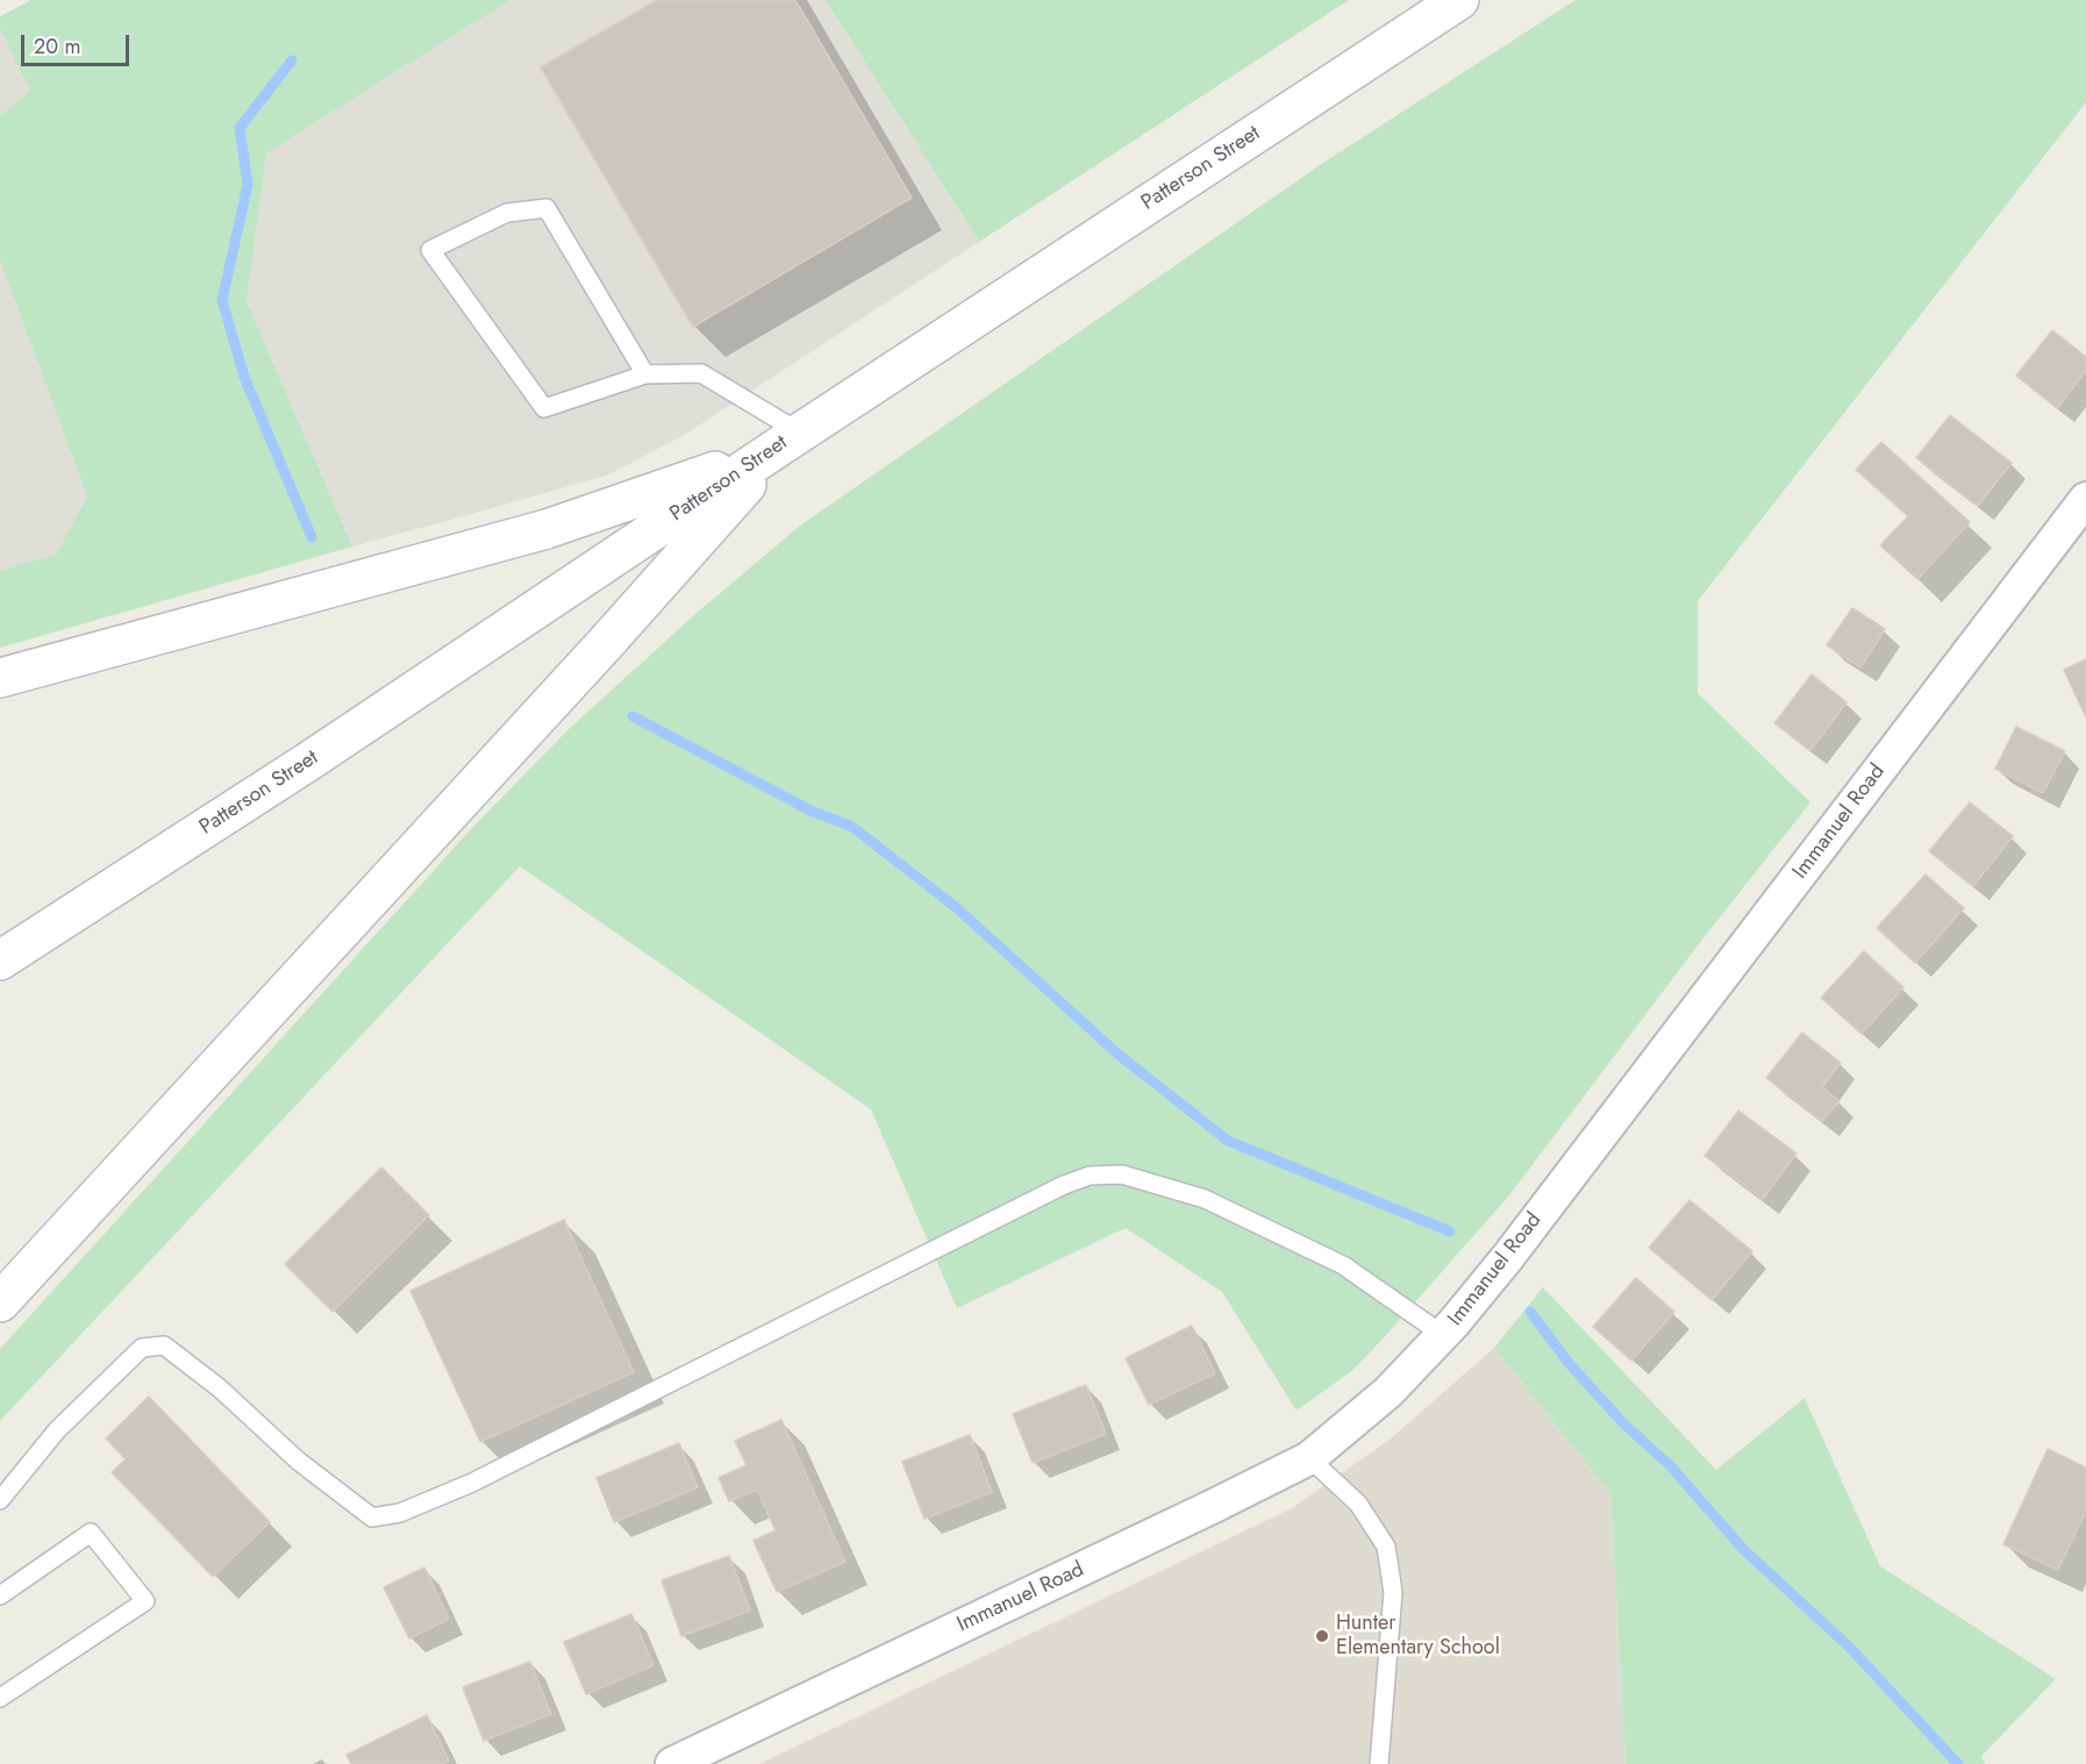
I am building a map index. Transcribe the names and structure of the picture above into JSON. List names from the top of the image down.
{
  "streets": {
    "main road": ["Patterson Street"],
    "street": ["Immanuel Road"]
  },
  "places": ["Hunter Elementary School"],
  "scale_bar": "20 m"
}
